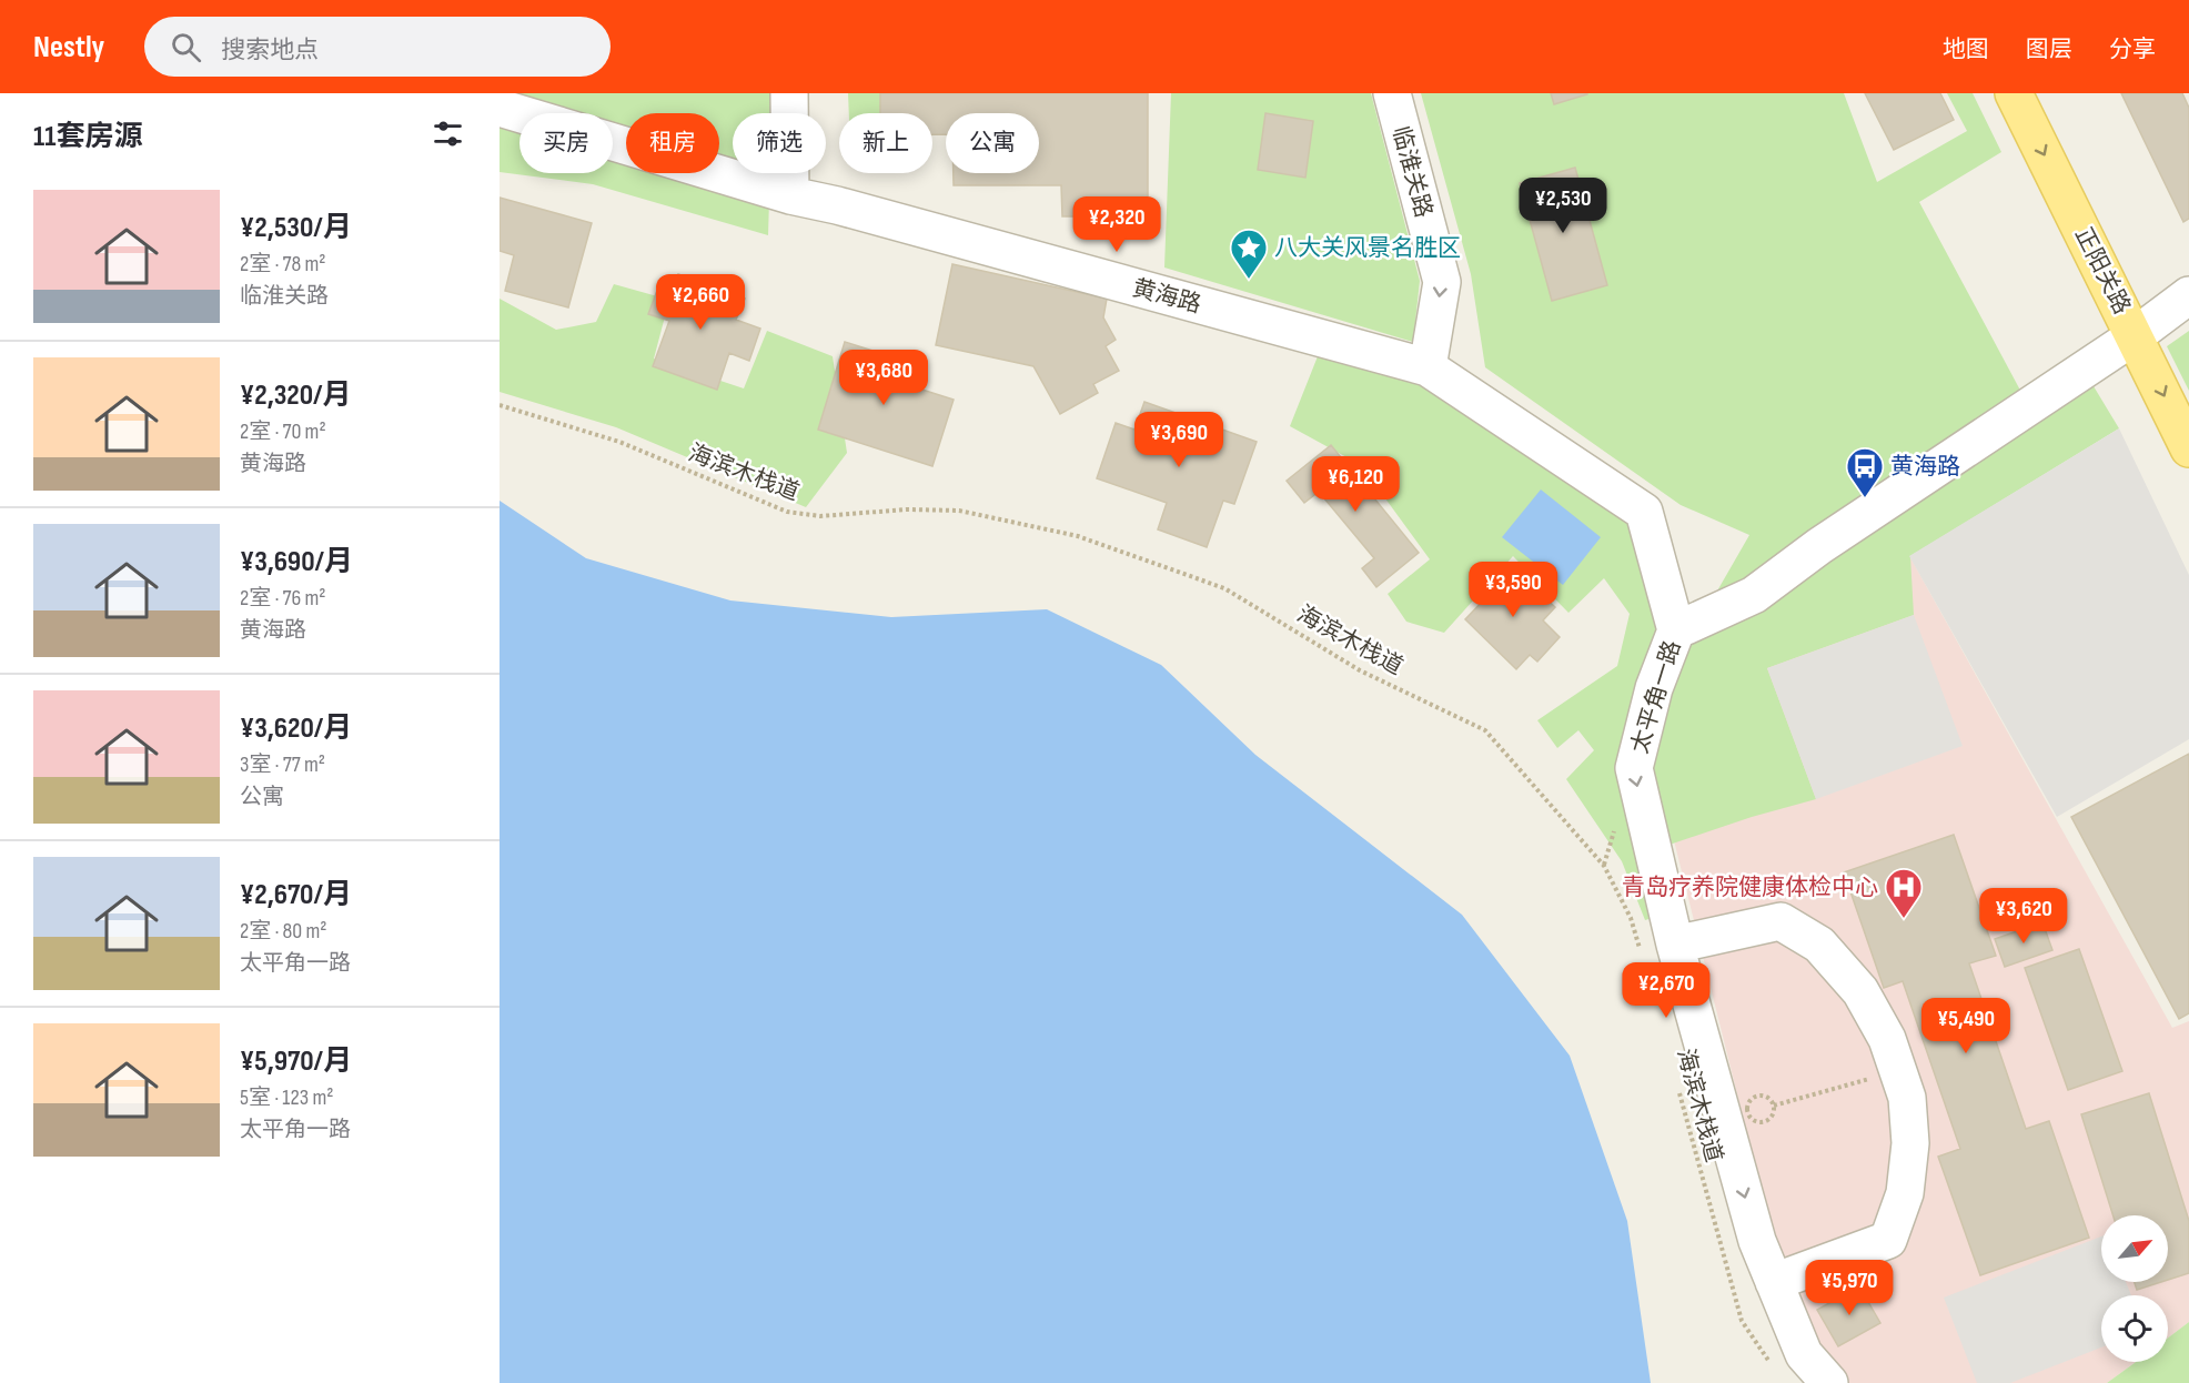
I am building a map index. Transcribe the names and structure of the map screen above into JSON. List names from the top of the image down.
{
  "streets": {
    "main road": ["正阳关路"],
    "street": ["临淮关路", "黄海路", "太平角一路"],
    "path": ["海滨木栈道"]
  },
  "crossings": [
    ["临淮关路", "黄海路"],
    ["正阳关路", "太平角一路"],
    ["黄海路", "太平角一路"],
    ["海滨木栈道", "太平角一路"]
  ],
  "one_way": ["临淮关路", "正阳关路", "太平角一路"],
  "places": {
    "place": ["八大关风景名胜区"],
    "bus stop": ["黄海路"],
    "hospital": ["青岛疗养院健康体检中心"]
  },
  "north": "top right",
  "page": {
    "header": "Nestly",
    "search": "搜索地点",
    "nav": ["地图", "图层", "分享"],
    "heading": "11套房源",
    "chip": [
      "买房",
      "租房",
      "筛选",
      "新上",
      "公寓"
    ],
    "list": [
      {
        "name": "¥2,530/月",
        "note": "2室 · 78 m² · 临淮关路"
      },
      {
        "name": "¥2,320/月",
        "note": "2室 · 70 m² · 黄海路"
      },
      {
        "name": "¥3,690/月",
        "note": "2室 · 76 m² · 黄海路"
      },
      {
        "name": "¥3,620/月",
        "note": "3室 · 77 m² · 公寓"
      },
      {
        "name": "¥2,670/月",
        "note": "2室 · 80 m² · 太平角一路"
      },
      {
        "name": "¥5,970/月",
        "note": "5室 · 123 m² · 太平角一路"
      }
    ],
    "price": [
      "¥2,530",
      "¥2,320",
      "¥2,660",
      "¥3,680",
      "¥3,690",
      "¥6,120",
      "¥3,590",
      "¥3,620",
      "¥2,670",
      "¥5,490",
      "¥5,970"
    ]
  }
}
